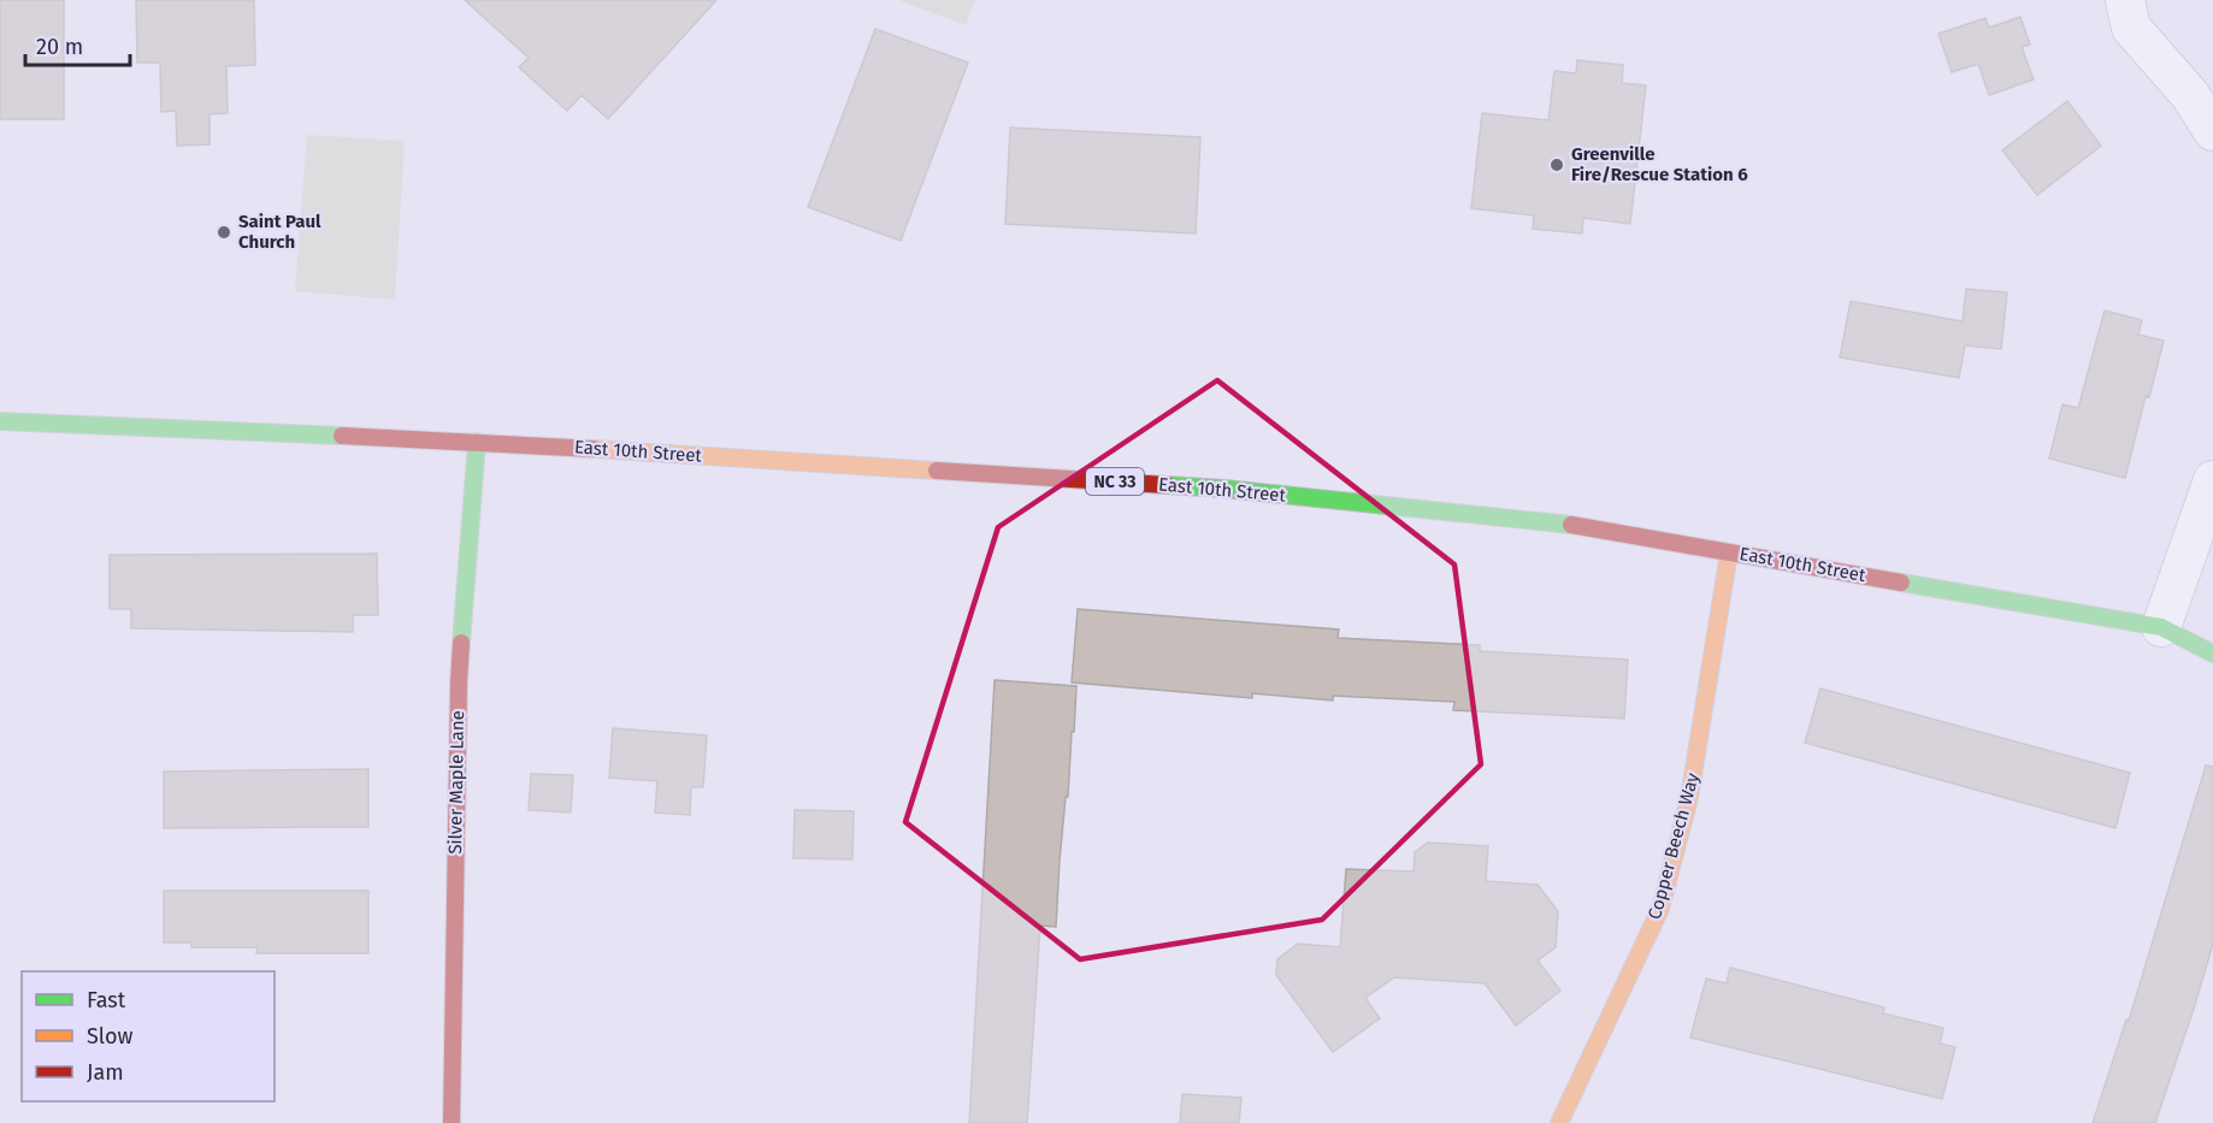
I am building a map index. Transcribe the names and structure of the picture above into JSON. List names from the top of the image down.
{
  "streets": {
    "main road": [
      "East 10th Street",
      "NC 33",
      "Silver Maple Lane",
      "Copper Beech Way"
    ]
  },
  "crossings": [
    ["East 10th Street", "Silver Maple Lane"],
    ["East 10th Street", "Copper Beech Way"]
  ],
  "places": ["Greenville Fire/Rescue Station 6", "Saint Paul Church"],
  "legend": ["Fast", "Slow", "Jam"],
  "scale_bar": "20 m"
}
